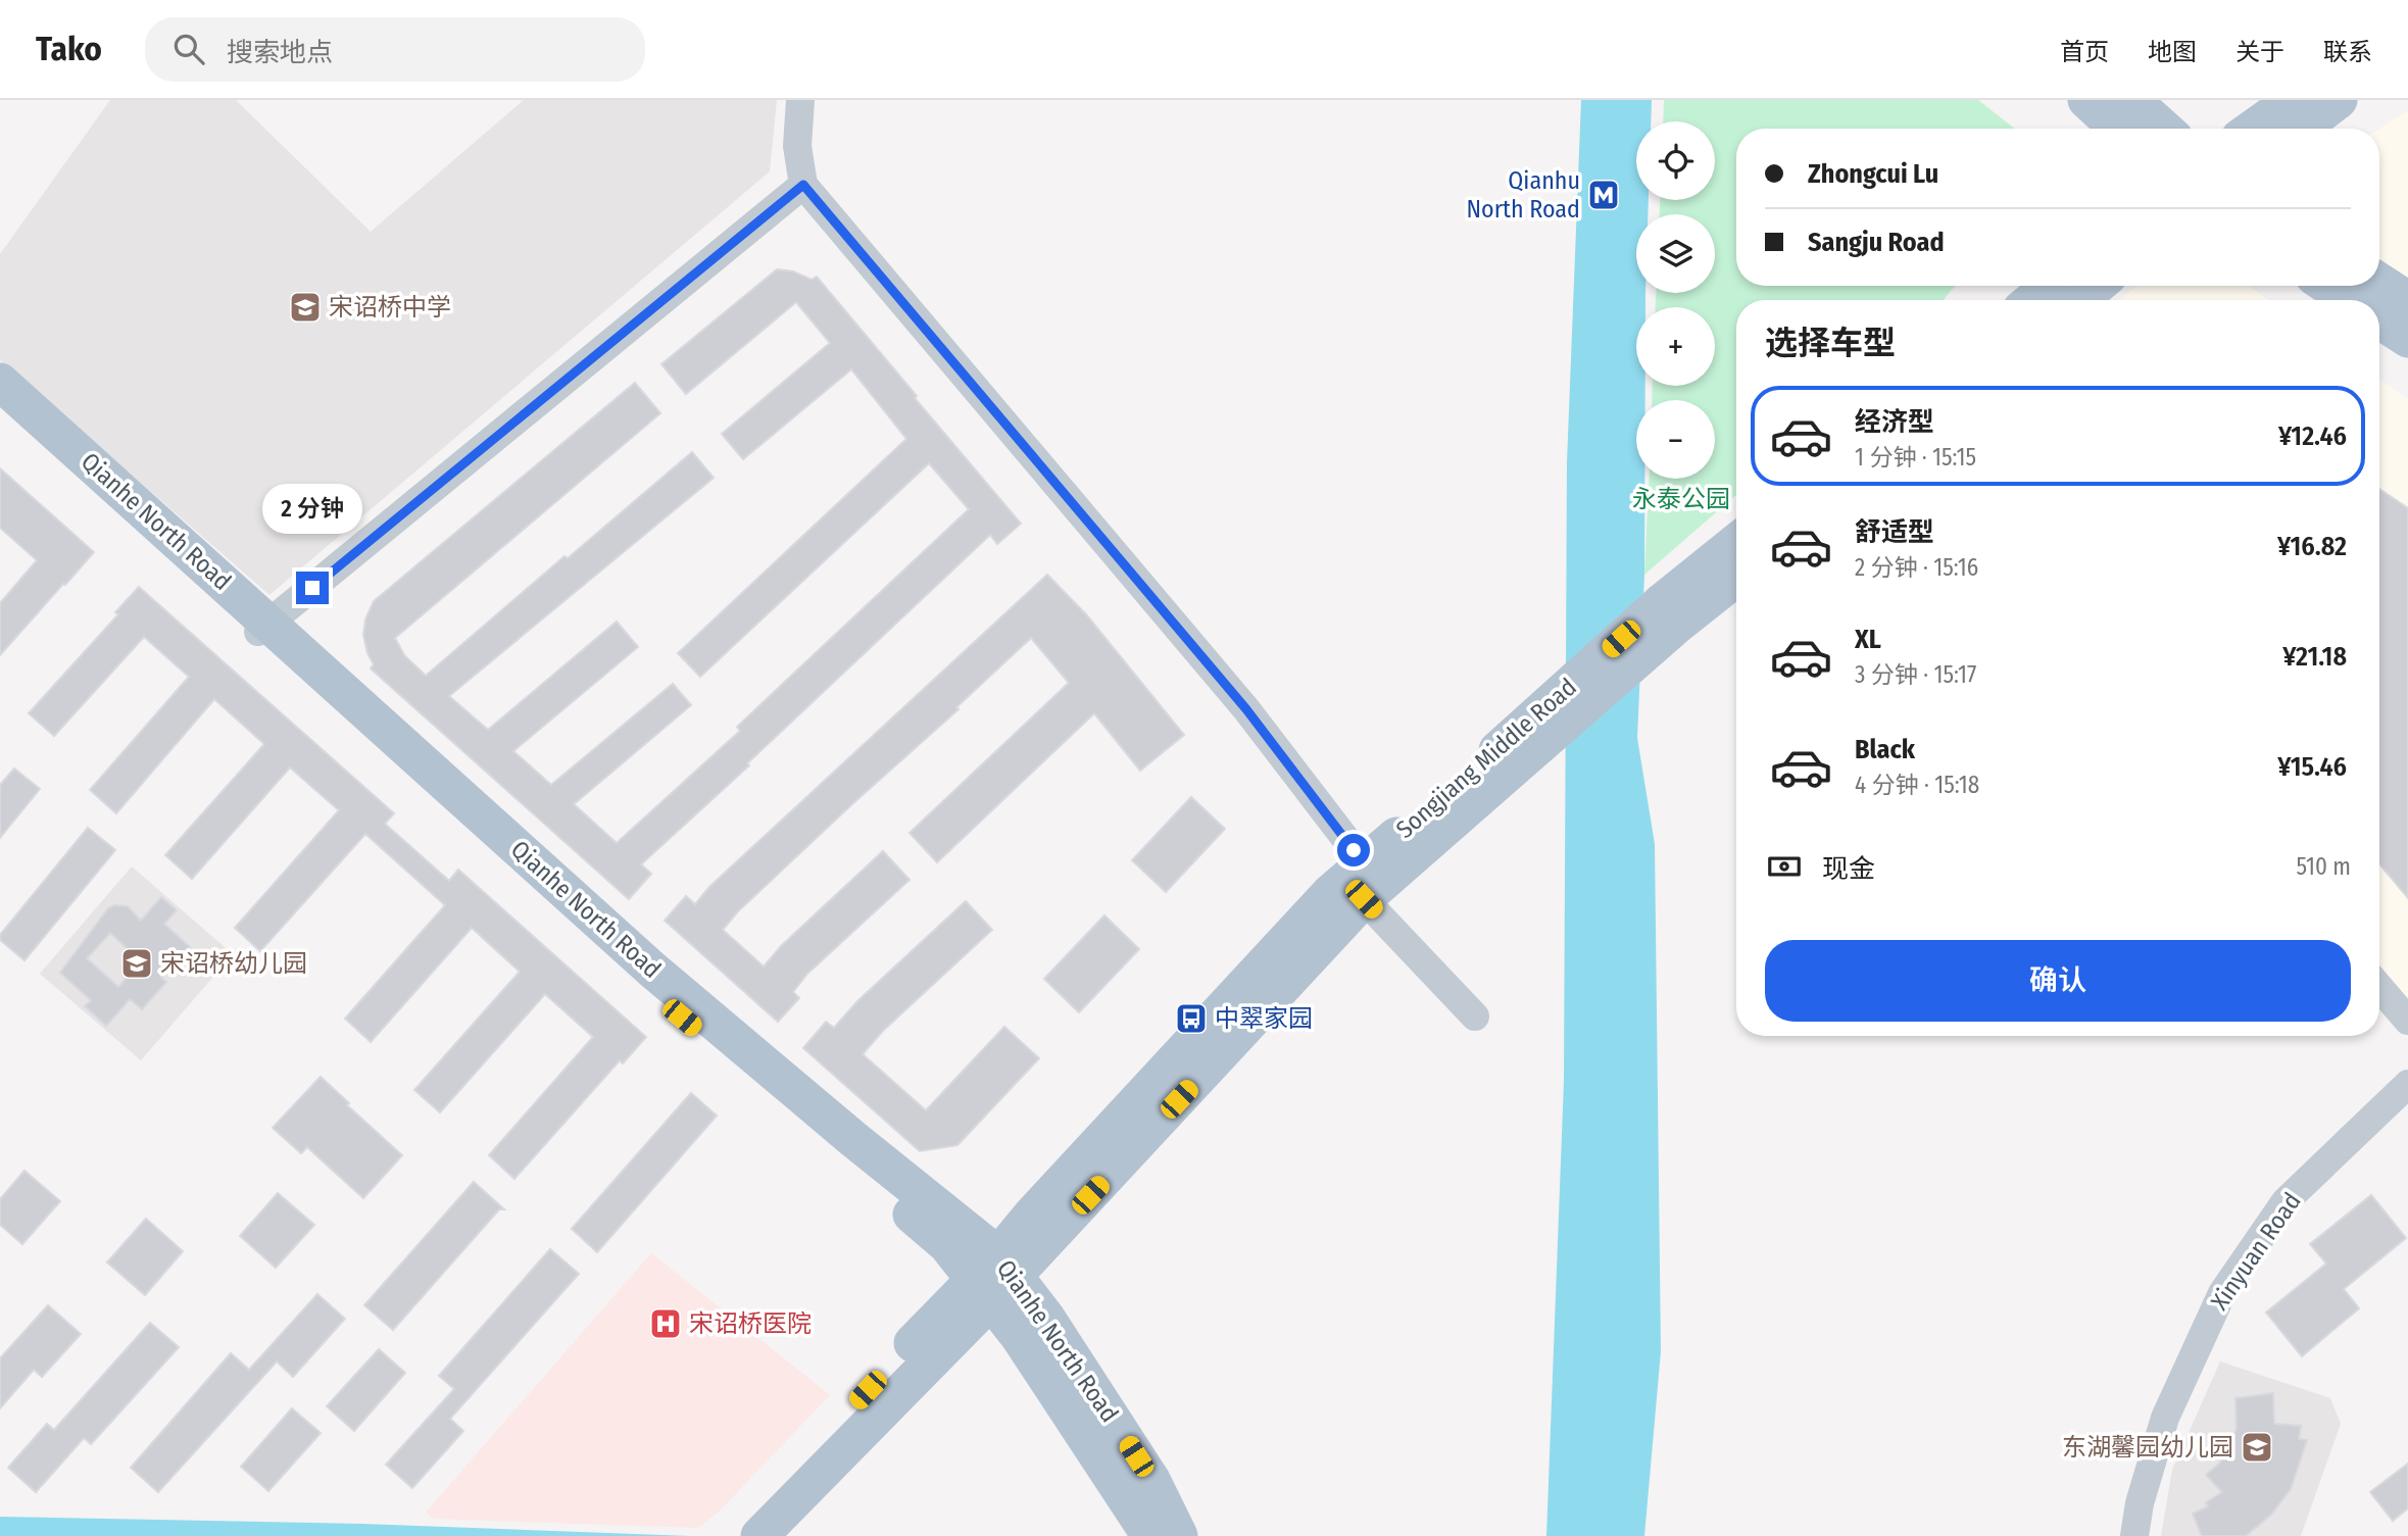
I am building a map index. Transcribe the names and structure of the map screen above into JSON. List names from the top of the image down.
{
  "streets": {
    "main road": ["Qianhe North Road", "Songjiang Middle Road"],
    "street": ["Xinyuan Road"]
  },
  "crossings": [
    ["Qianhe North Road", "Songjiang Middle Road"]
  ],
  "parks": ["永泰公园"],
  "places": {
    "metro station": ["Qianhu North Road"],
    "school or university": ["宋诏桥中学", "宋诏桥幼儿园", "东湖馨园幼儿园"],
    "bus stop": ["中翠家园"],
    "hospital": ["宋诏桥医院"]
  },
  "page": {
    "header": "Tako",
    "search": "搜索地点",
    "nav": [
      "首页",
      "地图",
      "关于",
      "联系"
    ],
    "map_buttons": ["+", "−"],
    "banner": ["Zhongcui Lu", "Sangju Road"],
    "heading": "选择车型",
    "list": [
      {
        "name": "经济型",
        "note": "1 分钟 · 15:15",
        "value": "¥12.46"
      },
      {
        "name": "舒适型",
        "note": "2 分钟 · 15:16",
        "value": "¥16.82"
      },
      {
        "name": "XL",
        "note": "3 分钟 · 15:17",
        "value": "¥21.18"
      },
      {
        "name": "Black",
        "note": "4 分钟 · 15:18",
        "value": "¥15.46"
      }
    ],
    "bubble": "2 分钟",
    "pay": ["现金", "510 m"],
    "buttons": "确认"
  }
}
